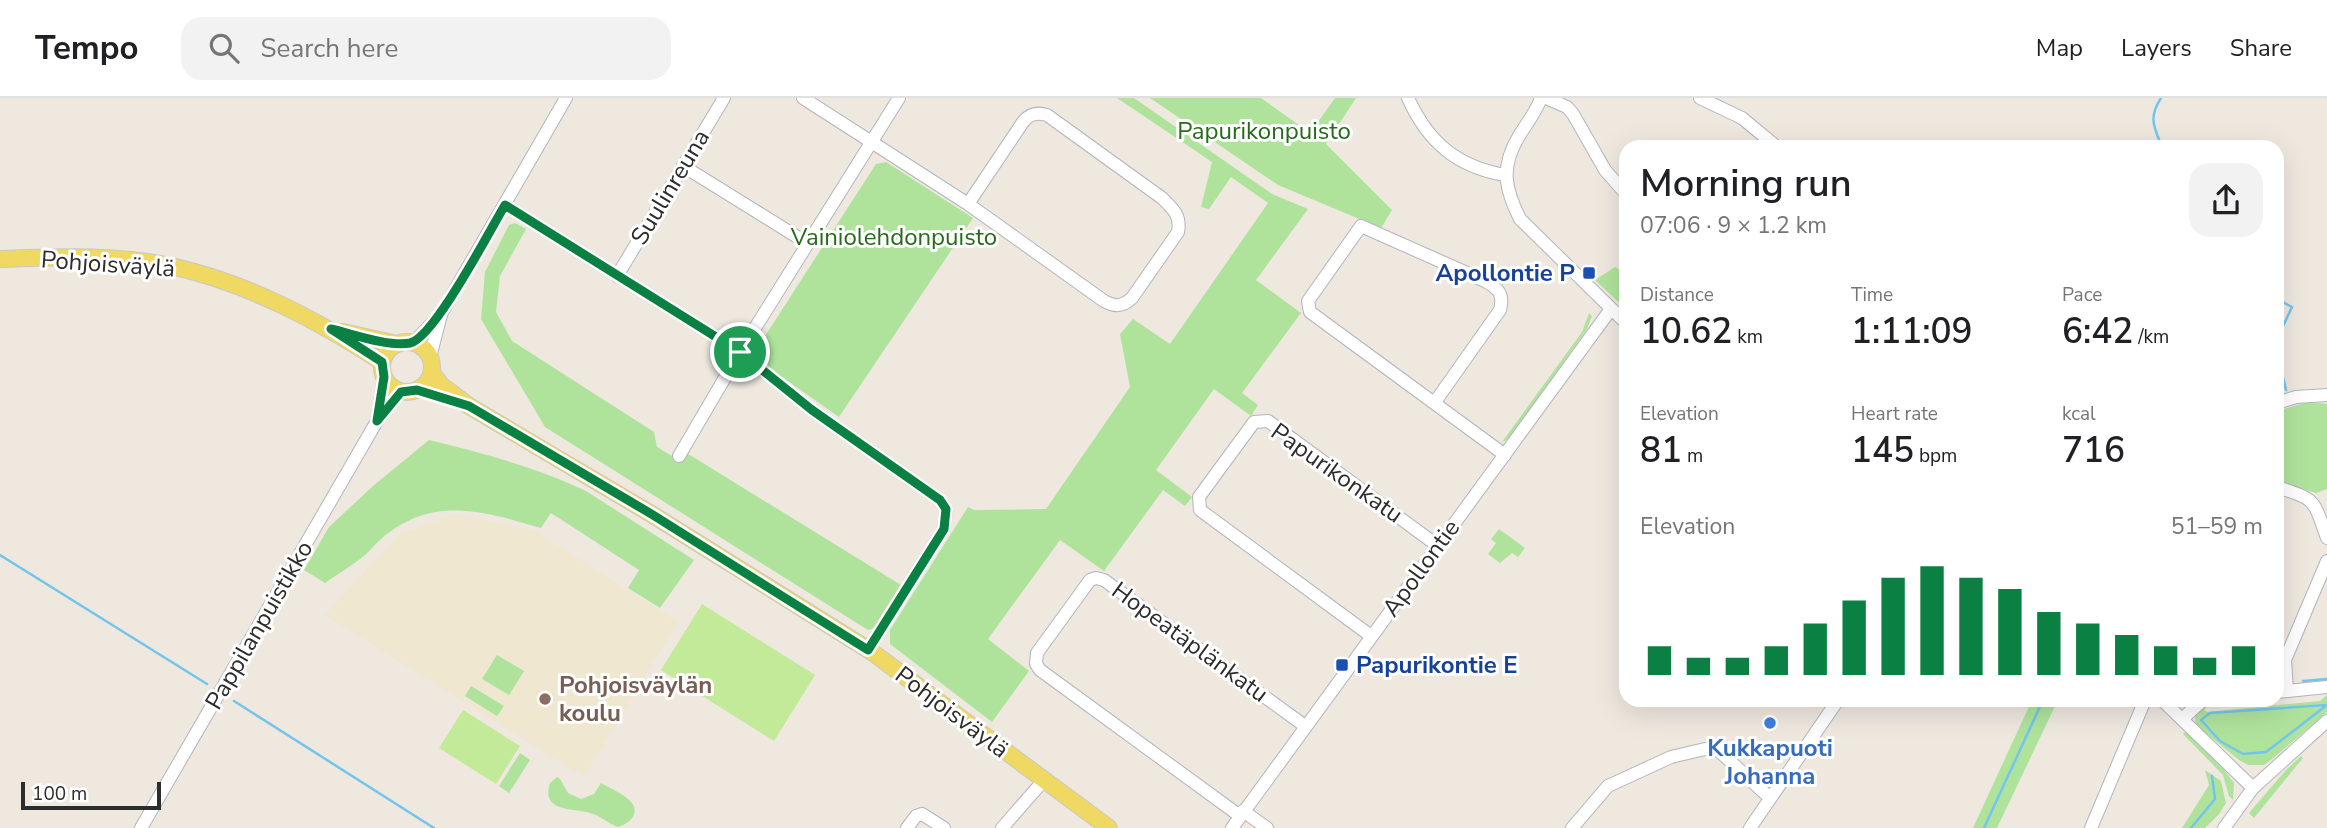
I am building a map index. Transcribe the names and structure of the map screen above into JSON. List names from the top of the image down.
{
  "streets": {
    "main road": ["Pohjoisväylä"],
    "street": [
      "Suulinreuna",
      "Papurikonkatu",
      "Apollontie",
      "Pappilanpuistikko",
      "Hopeatäplänkatu"
    ]
  },
  "crossings": [
    ["Pohjoisväylä", "Pappilanpuistikko"],
    ["Papurikonkatu", "Apollontie"],
    ["Apollontie", "Hopeatäplänkatu"]
  ],
  "parks": ["Papurikonpuisto", "Vainiolehdonpuisto"],
  "places": {
    "transit": ["Apollontie P", "Papurikontie E"],
    "other": ["Pohjoisväylän koulu", "Kukkapuoti Johanna"]
  },
  "scale_bar": "100 m",
  "page": {
    "header": "Tempo",
    "search": "Search here",
    "nav": ["Map", "Layers", "Share"],
    "heading": ["Morning run", "07:06 · 9 × 1.2 km"],
    "stats": [
      ["Distance", "10.62 km"],
      ["Time", "1:11:09"],
      ["Pace", "6:42 /km"],
      ["Elevation", "81 m"],
      ["Heart rate", "145 bpm"],
      ["kcal", "716"]
    ],
    "chart": ["Elevation", "51–59 m"],
    "scale": "100 m"
  }
}
